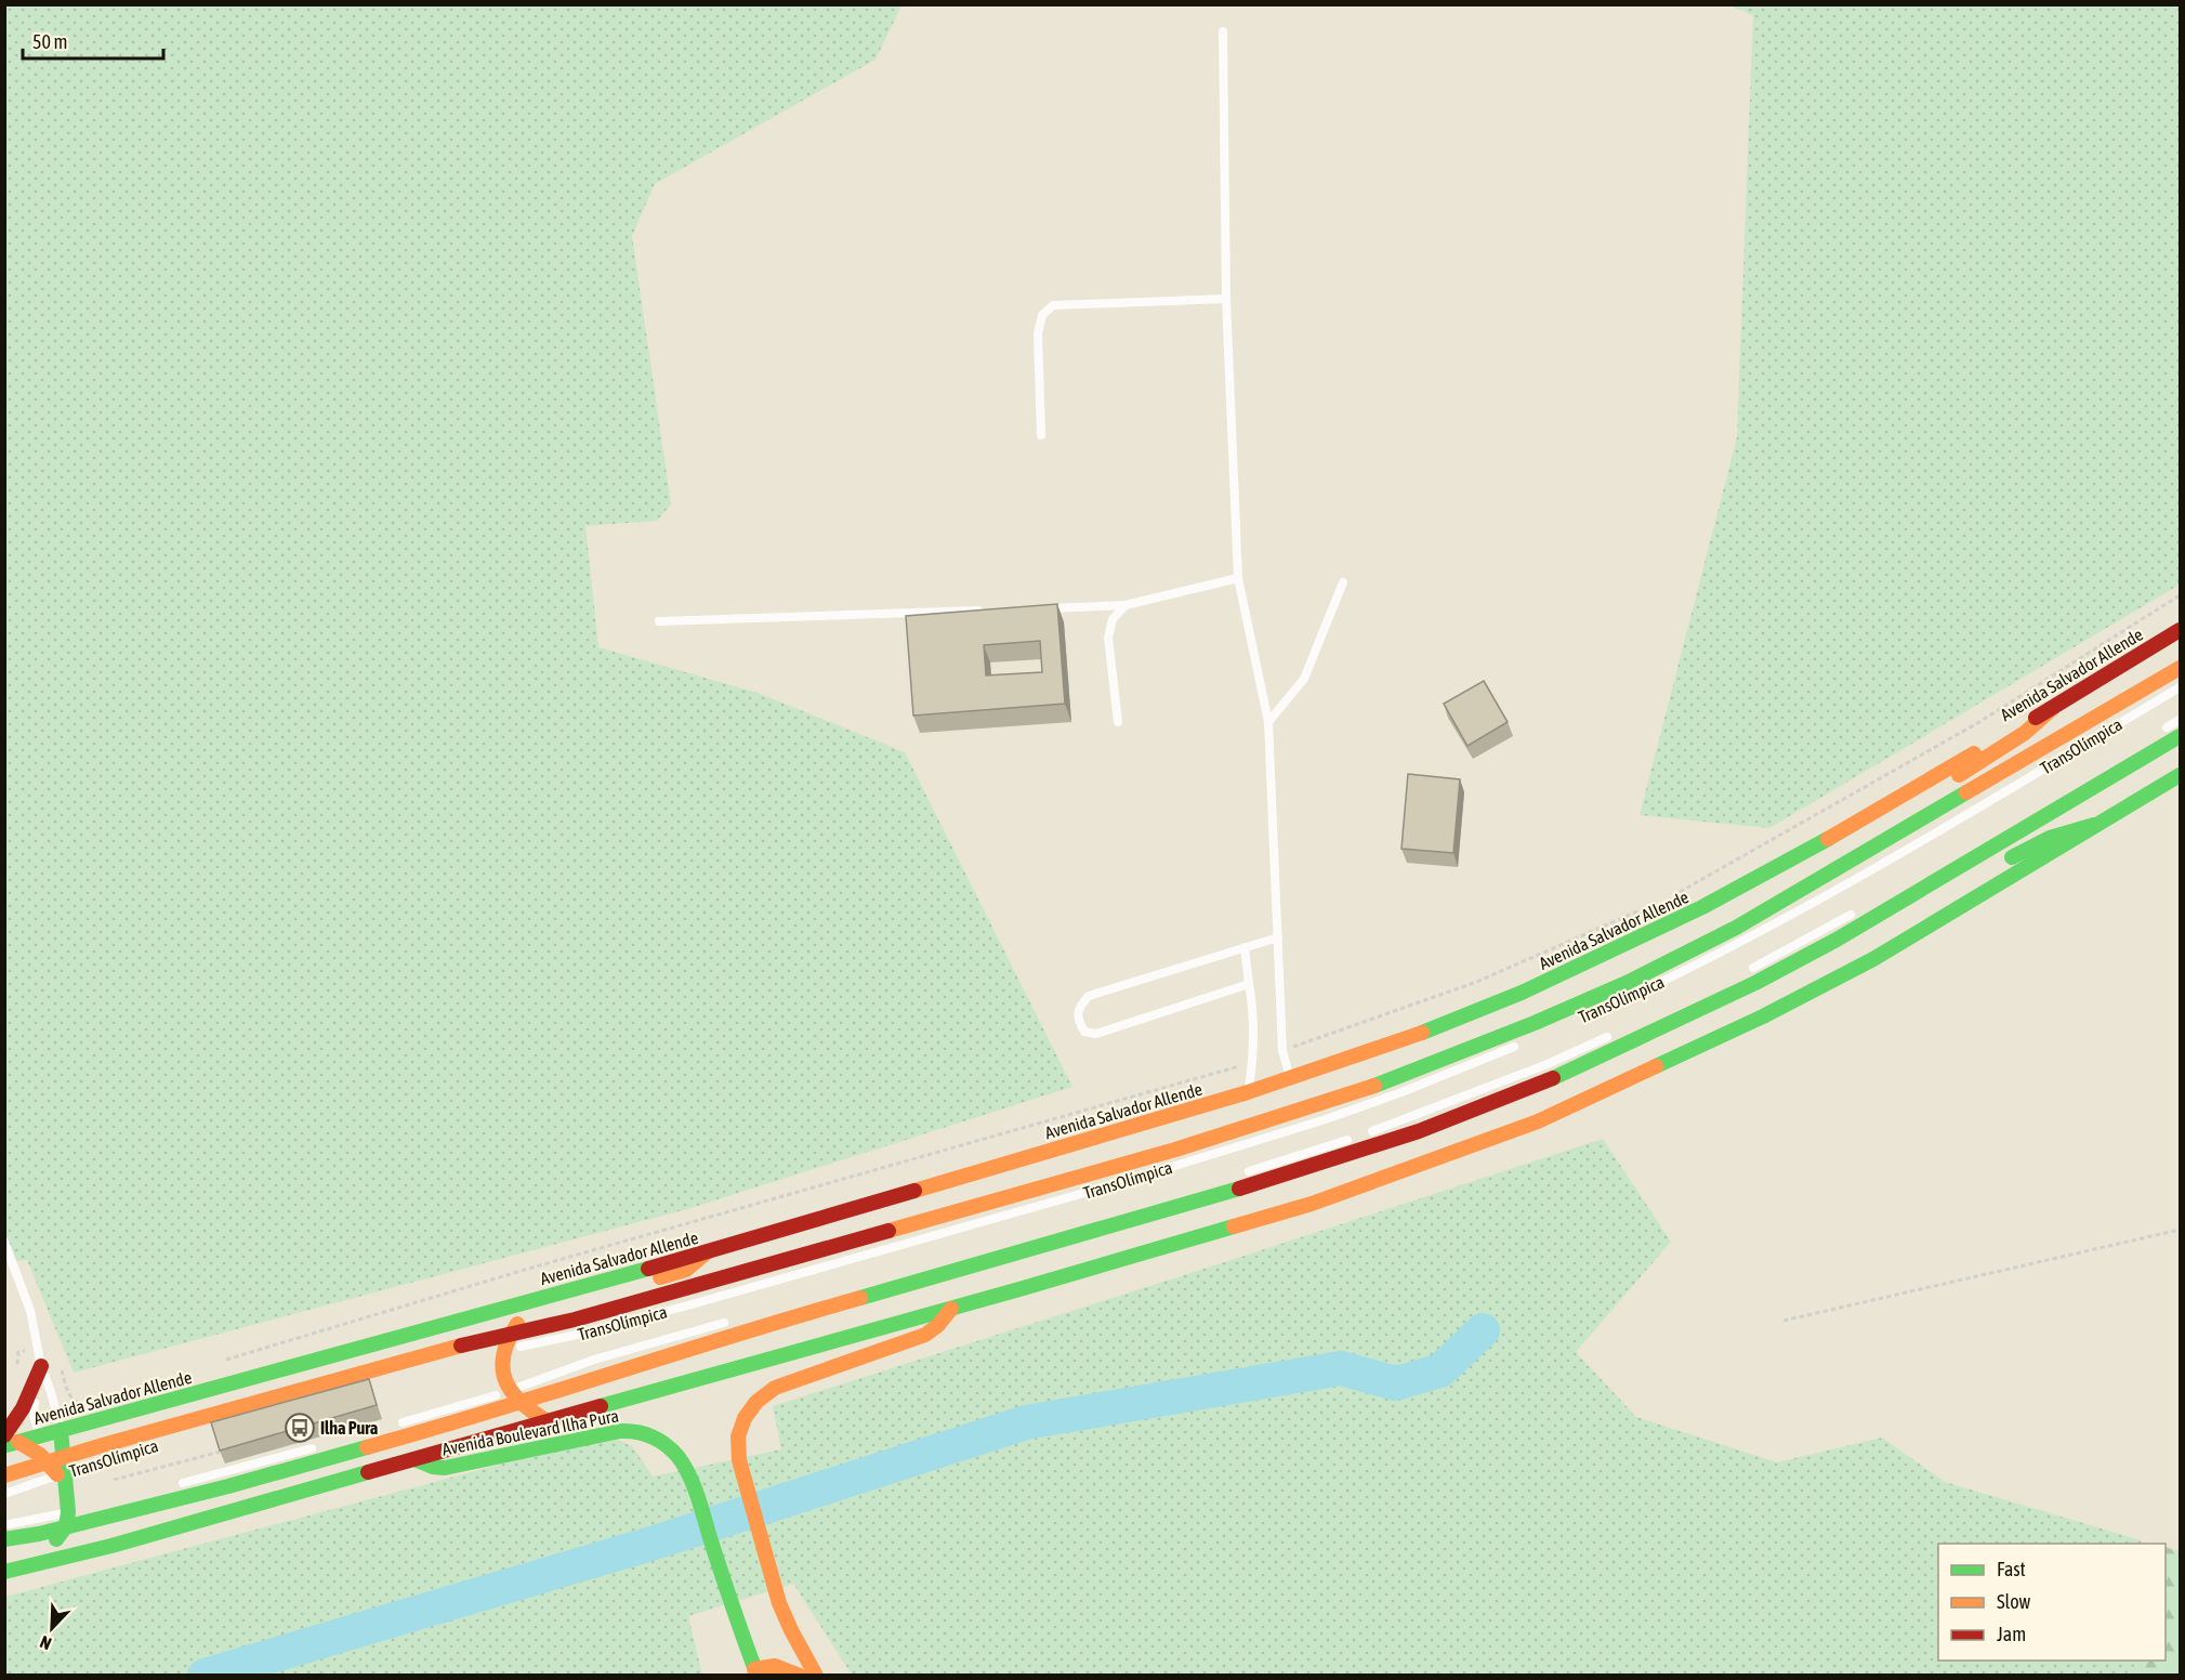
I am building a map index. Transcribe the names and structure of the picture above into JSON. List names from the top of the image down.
{
  "streets": {
    "main road": ["Avenida Salvador Allende", "Avenida Boulevard Ilha Pura"],
    "lane": ["TransOlímpica"]
  },
  "places": {
    "bus stop": ["Ilha Pura"]
  },
  "legend": ["Fast", "Slow", "Jam"],
  "scale_bar": "50 m",
  "north": "bottom left"
}
